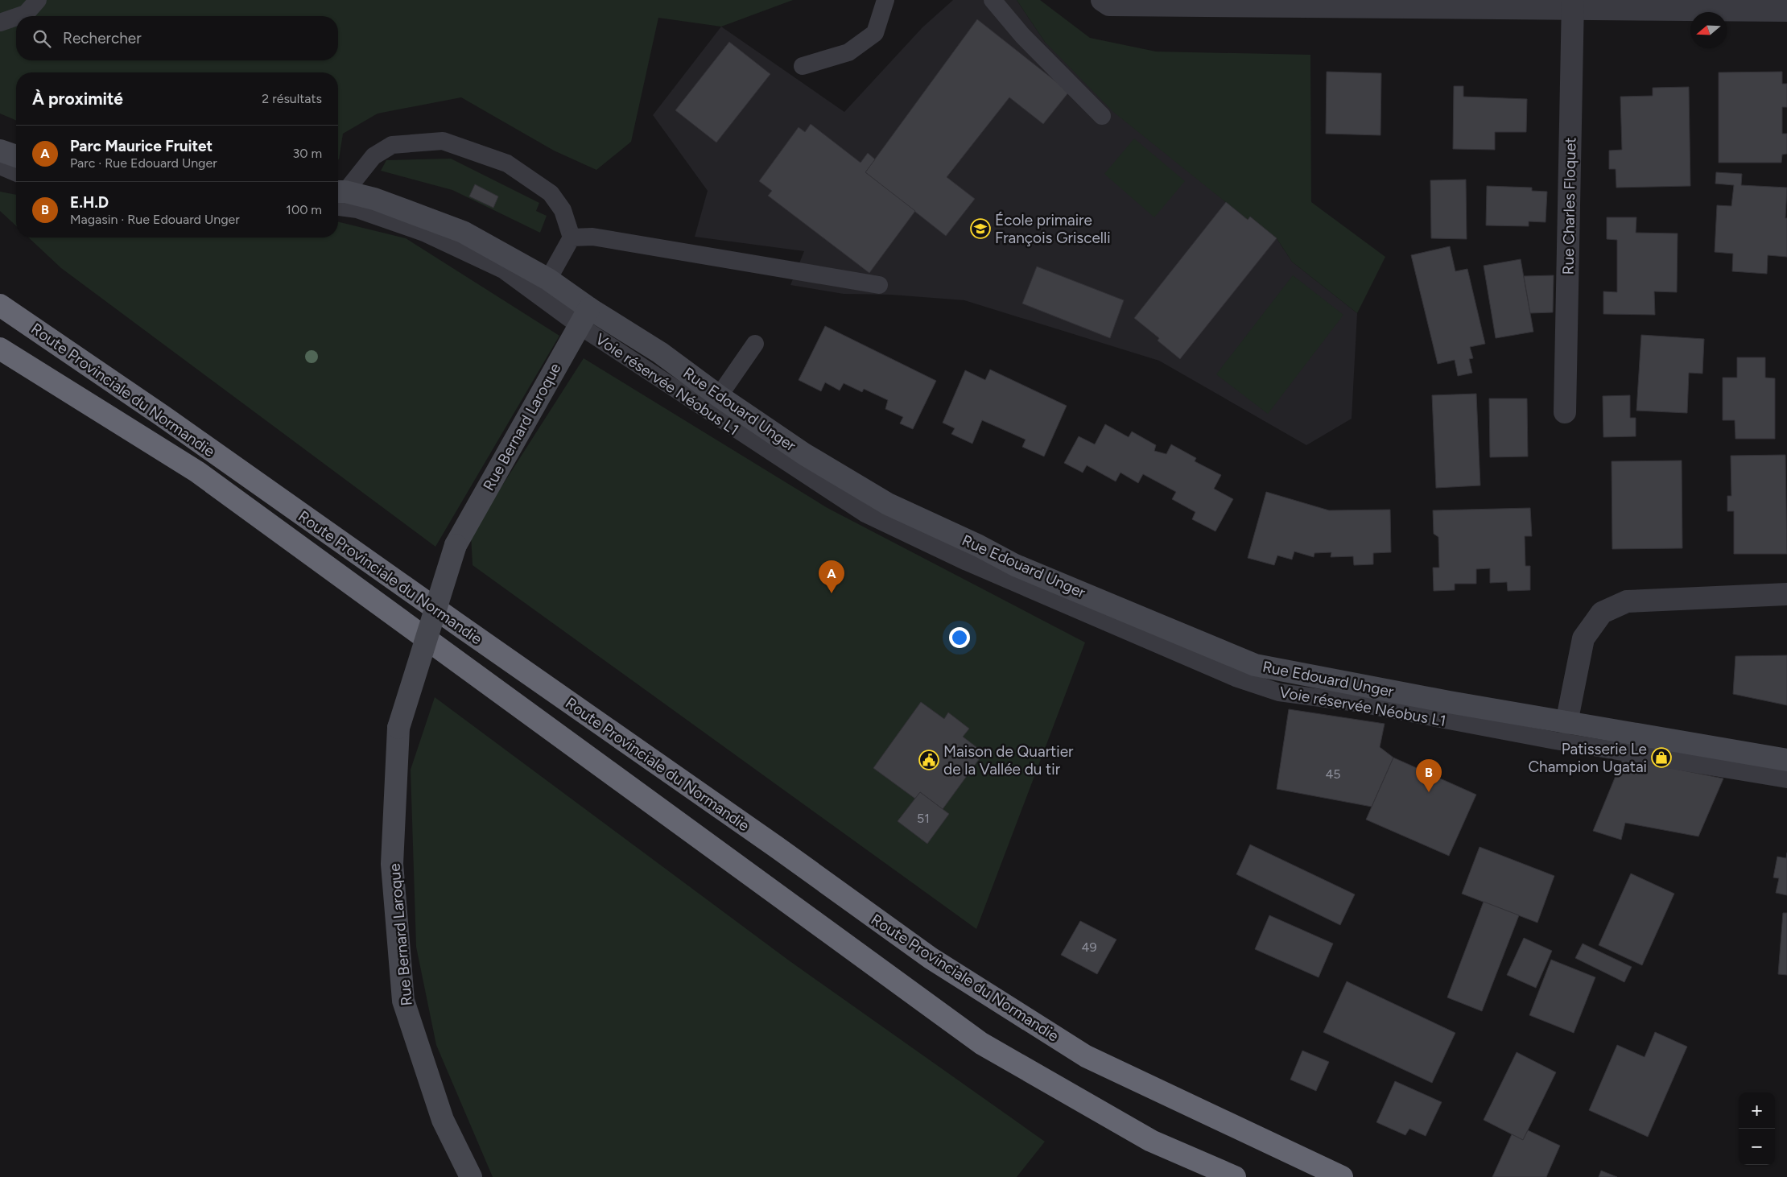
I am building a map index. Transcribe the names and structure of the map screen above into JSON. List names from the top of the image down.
{
  "streets": {
    "highway": ["Route Provinciale du Normandie"],
    "street": ["Rue Charles Floquet", "Rue Edouard Unger", "Rue Bernard Laroque"],
    "lane": ["Voie réservée Néobus L1"]
  },
  "crossings": [
    ["Voie réservée Néobus L1", "Rue Edouard Unger"],
    ["Voie réservée Néobus L1", "Rue Bernard Laroque"],
    ["Rue Edouard Unger", "Rue Bernard Laroque"]
  ],
  "places": {
    "school or university": ["École primaire François Griscelli"],
    "shop": ["Patisserie Le Champion Ugatai"],
    "public building": ["Maison de Quartier de la Vallée du tir"]
  },
  "house_numbers": ["45", "51", "49"],
  "north": "left",
  "page": {
    "search": "Rechercher",
    "heading": ["À proximité", "2 résultats"],
    "list": [
      {
        "mark": "A",
        "name": "Parc Maurice Fruitet",
        "note": "Parc · Rue Edouard Unger",
        "value": "30 m"
      },
      {
        "mark": "B",
        "name": "E.H.D",
        "note": "Magasin · Rue Edouard Unger",
        "value": "100 m"
      }
    ],
    "pins": ["A", "B"],
    "map_buttons": ["+", "−"]
  }
}
